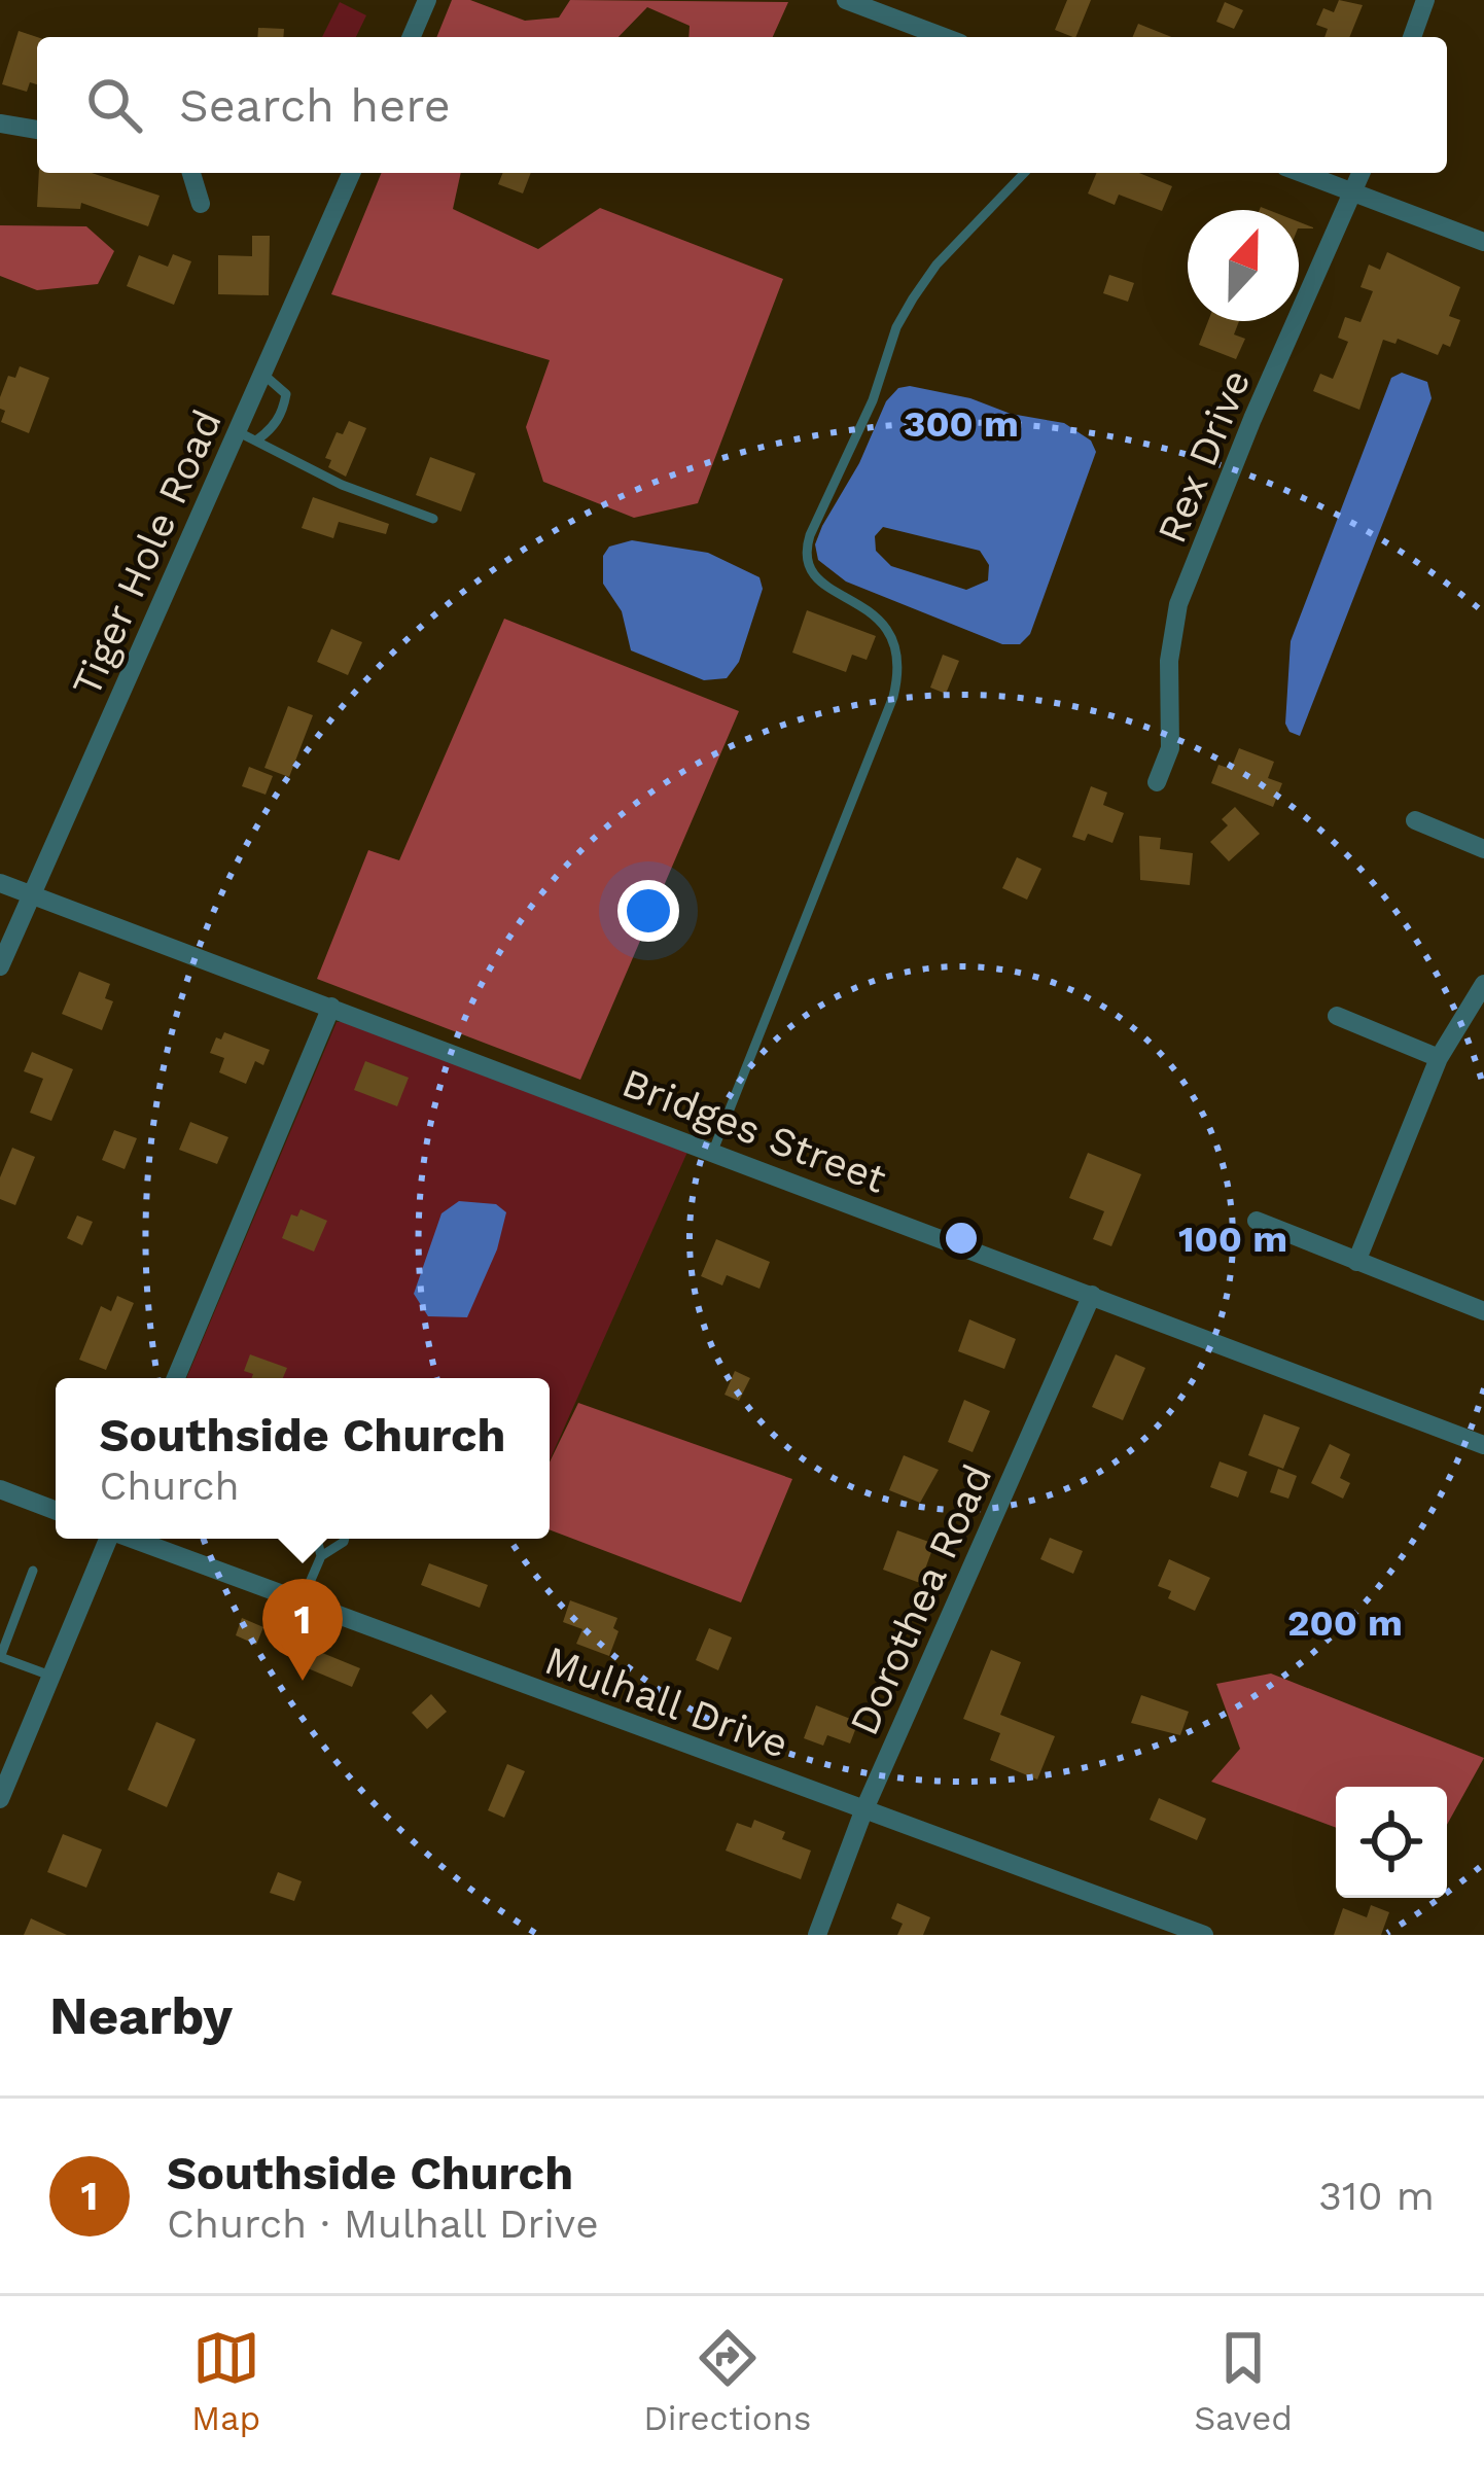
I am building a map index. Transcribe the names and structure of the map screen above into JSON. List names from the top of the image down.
{
  "streets": {
    "street": [
      "Rex Drive",
      "Tiger Hole Road",
      "Bridges Street",
      "Dorothea Road",
      "Mulhall Drive"
    ]
  },
  "crossings": [
    ["Tiger Hole Road", "Bridges Street"],
    ["Bridges Street", "Dorothea Road"],
    ["Dorothea Road", "Mulhall Drive"]
  ],
  "north": "top",
  "page": {
    "search": "Search here",
    "popup": ["Southside Church", "Church"],
    "pins": "1",
    "heading": "Nearby",
    "list": [
      {
        "mark": "1",
        "name": "Southside Church",
        "note": "Church · Mulhall Drive",
        "value": "310 m"
      }
    ],
    "nav": ["Map", "Directions", "Saved"]
  },
  "rings": ["300 m", "100 m", "200 m"]
}
